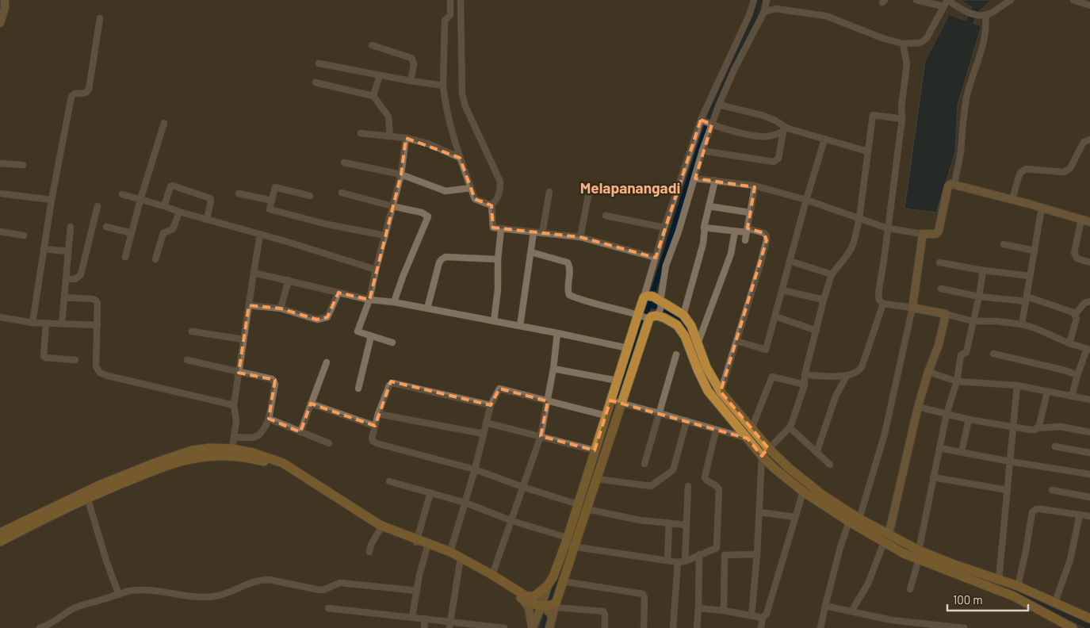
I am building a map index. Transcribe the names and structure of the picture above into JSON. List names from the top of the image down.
{
  "districts": ["Melapanangadi"],
  "scale_bar": "100 m"
}
